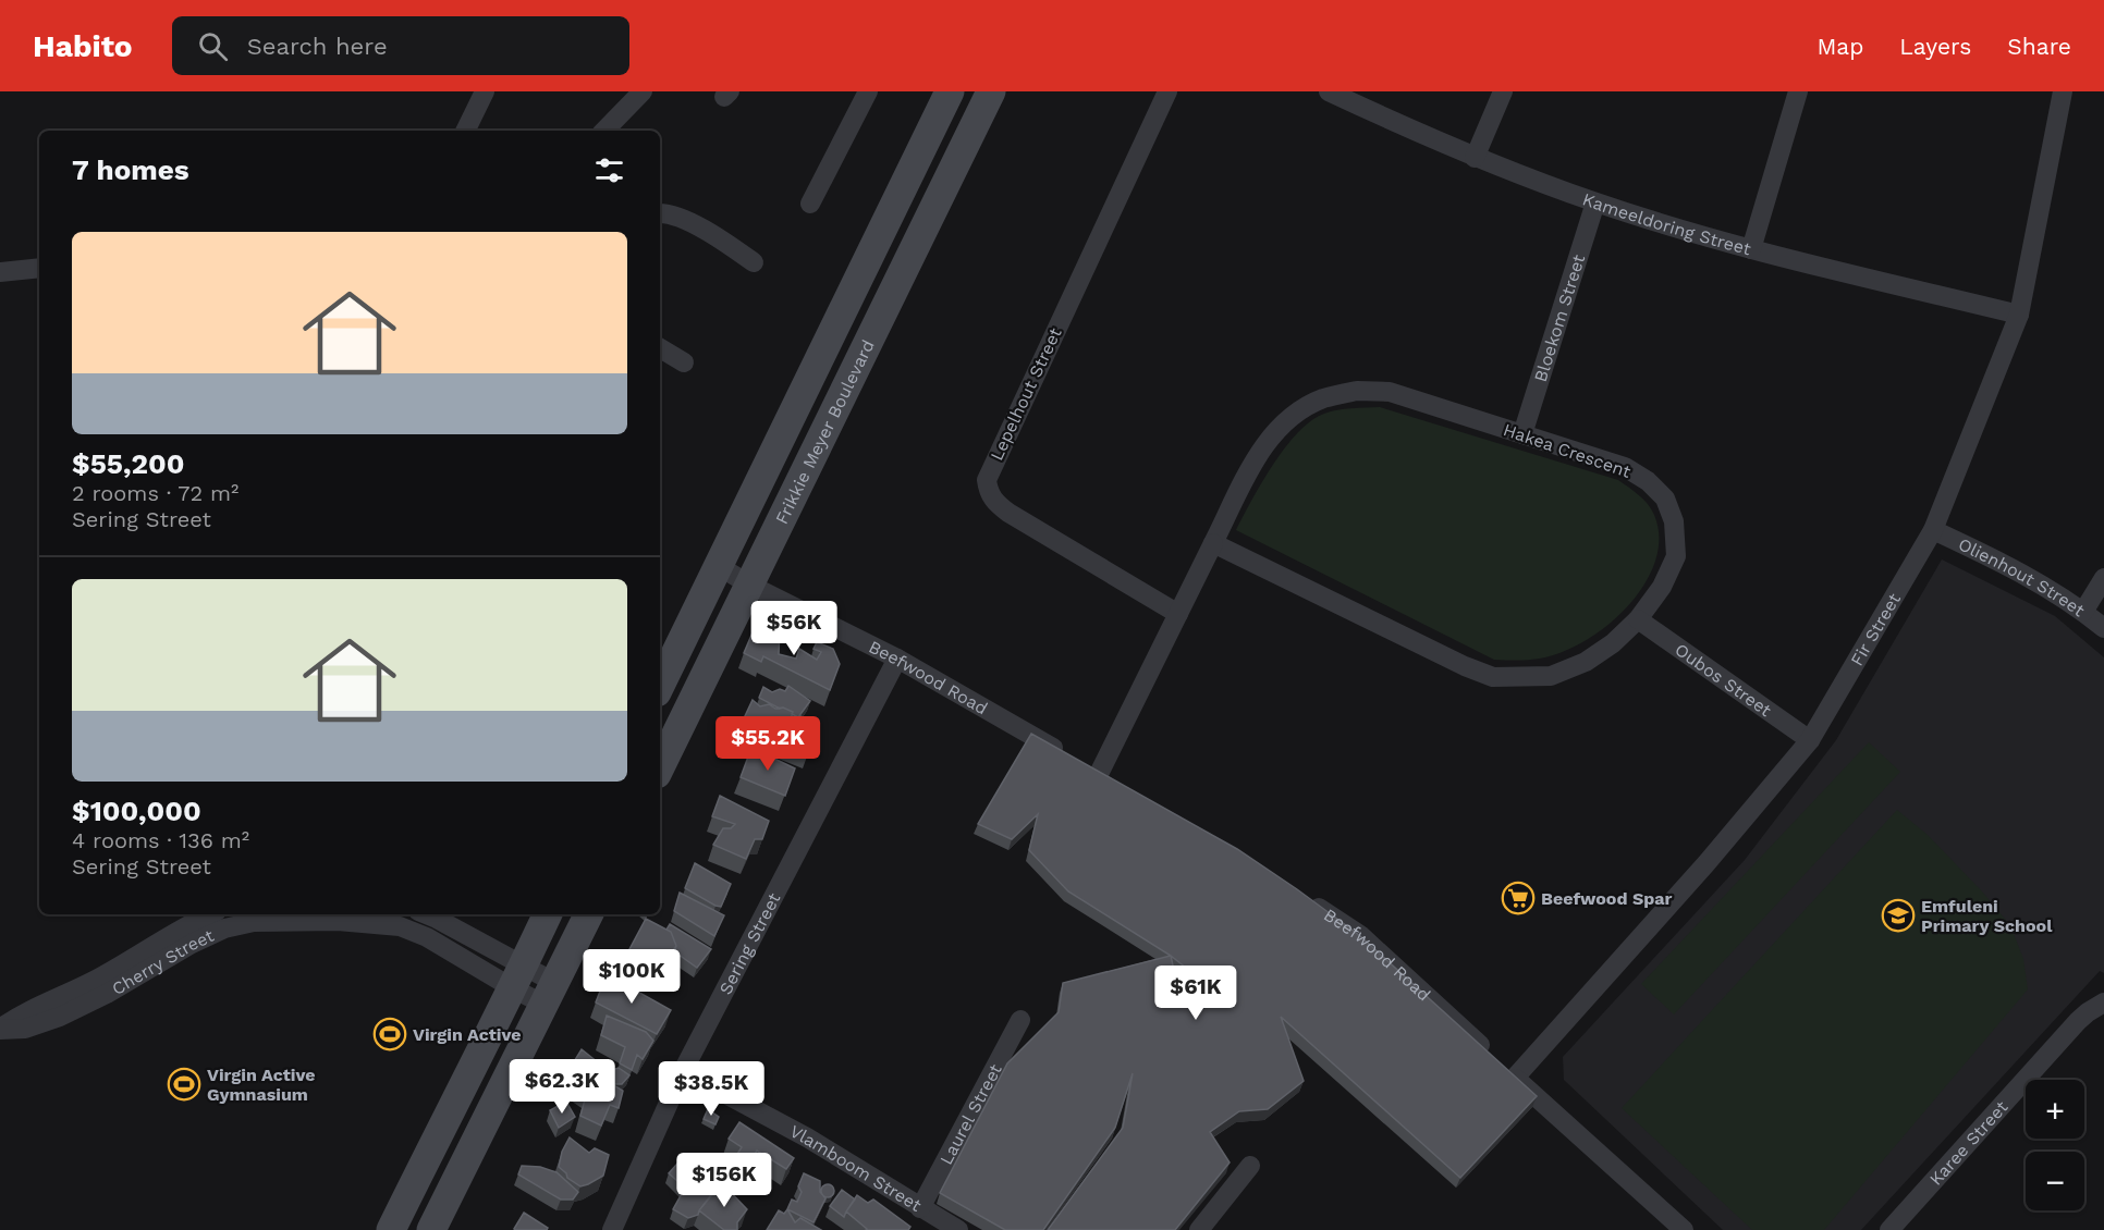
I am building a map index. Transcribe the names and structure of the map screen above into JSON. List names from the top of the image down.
{
  "streets": {
    "street": [
      "Kameeldoring Street",
      "Bloekom Street",
      "Lepelhout Street",
      "Frikkie Meyer Boulevard",
      "Hakea Crescent",
      "Olienhout Street",
      "Fir Street",
      "Beefwood Road",
      "Oubos Street",
      "Sering Street",
      "Cherry Street",
      "Laurel Street",
      "Karee Street",
      "Vlamboom Street"
    ]
  },
  "crossings": [
    ["Kameeldoring Street", "Bloekom Street"],
    ["Kameeldoring Street", "Fir Street"],
    ["Bloekom Street", "Hakea Crescent"],
    ["Lepelhout Street", "Hakea Crescent"],
    ["Frikkie Meyer Boulevard", "Beefwood Road"],
    ["Hakea Crescent", "Oubos Street"],
    ["Olienhout Street", "Fir Street"],
    ["Fir Street", "Beefwood Road"],
    ["Fir Street", "Oubos Street"],
    ["Beefwood Road", "Sering Street"],
    ["Sering Street", "Vlamboom Street"],
    ["Laurel Street", "Vlamboom Street"]
  ],
  "places": {
    "supermarket": ["Beefwood Spar"],
    "school or university": ["Emfuleni Primary School"],
    "sports": ["Virgin Active", "Virgin Active Gymnasium"]
  },
  "page": {
    "header": "Habito",
    "search": "Search here",
    "nav": ["Map", "Layers", "Share"],
    "heading": "7 homes",
    "list": [
      {
        "name": "$55,200",
        "note": "2 rooms · 72 m² · Sering Street"
      },
      {
        "name": "$100,000",
        "note": "4 rooms · 136 m² · Sering Street"
      }
    ],
    "price": [
      "$56K",
      "$55.2K",
      "$100K",
      "$61K",
      "$62.3K",
      "$38.5K",
      "$156K"
    ],
    "map_buttons": ["+", "−"]
  }
}
